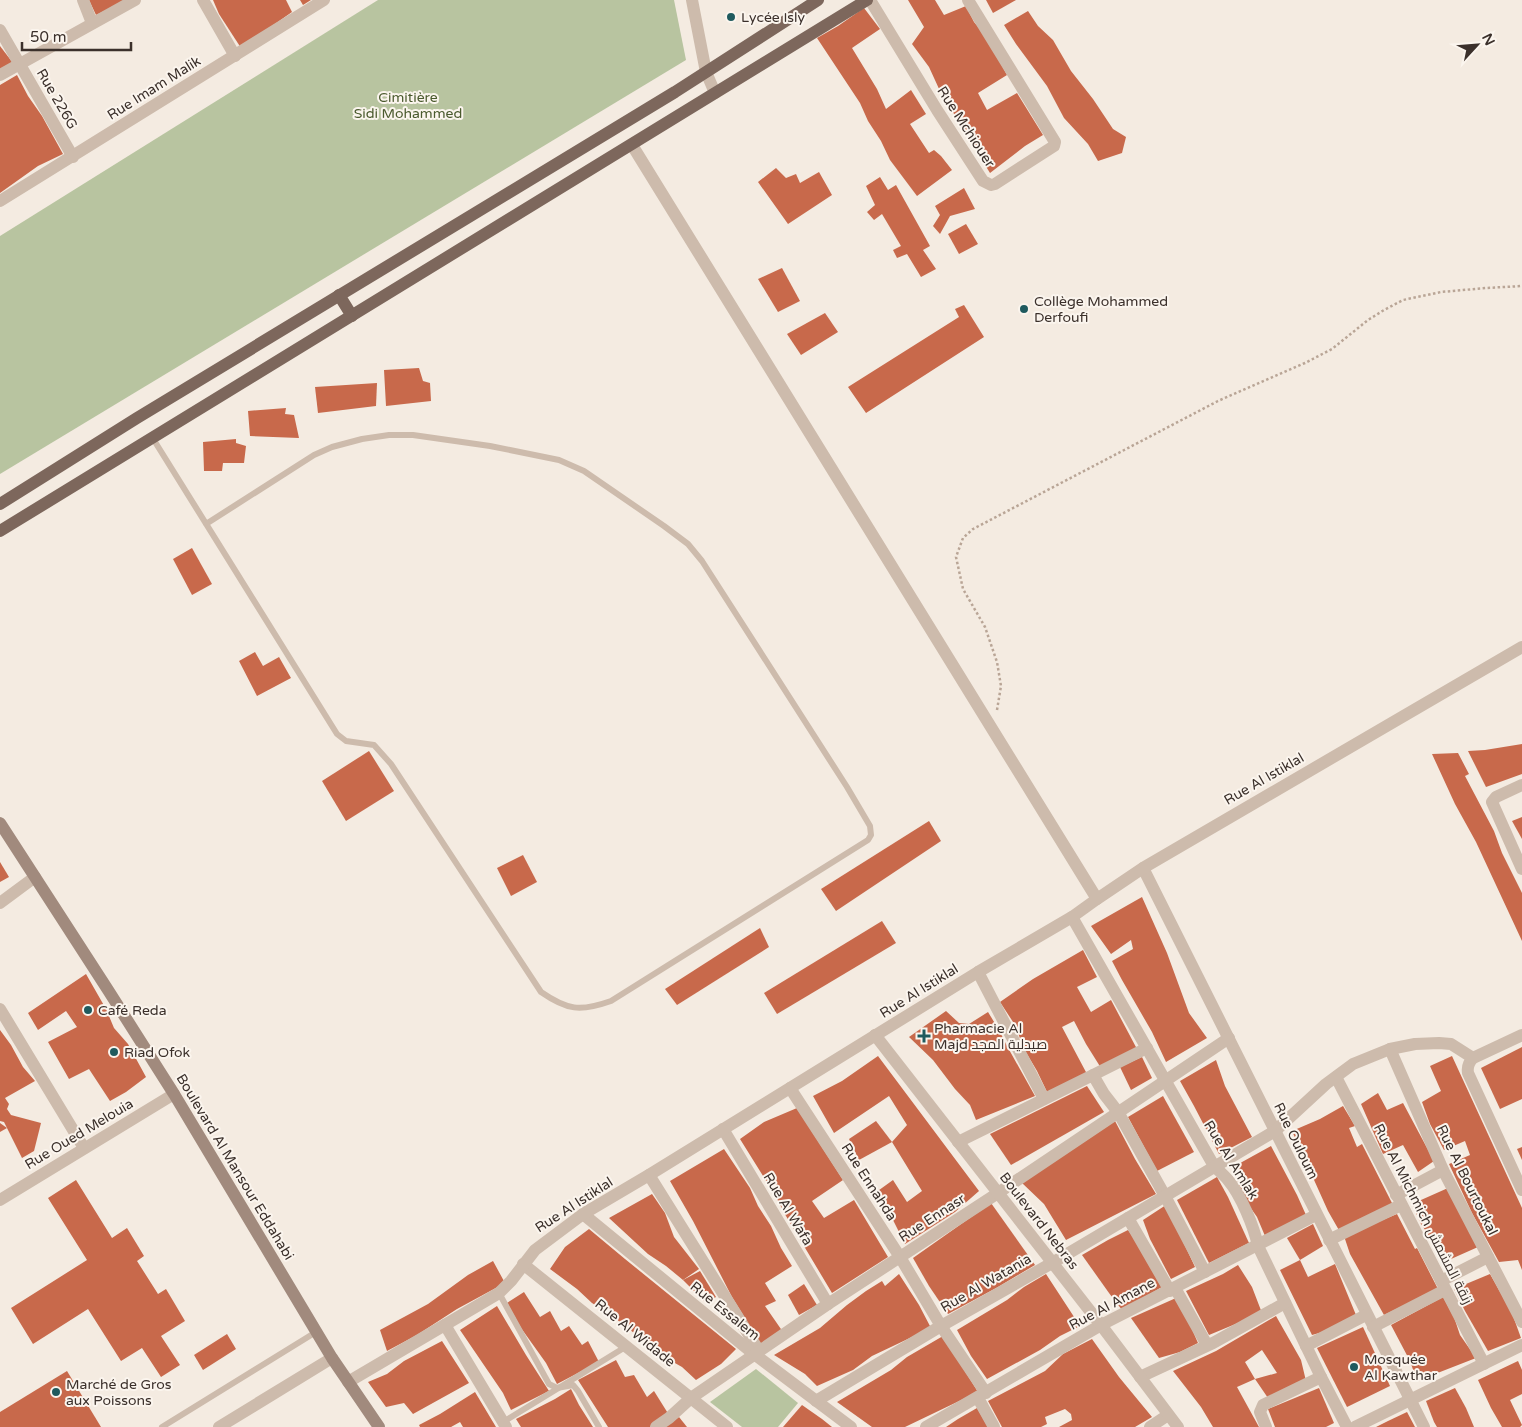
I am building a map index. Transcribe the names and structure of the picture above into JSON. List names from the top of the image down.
{
  "streets": {
    "main road": ["Boulevard Al Mansour Eddahabi"],
    "street": [
      "Rue Imam Malik",
      "Rue 226G",
      "Rue Mchiouer",
      "Rue Al Istiklal",
      "Rue Oued Melouia",
      "Rue Ouloum",
      "Rue Al Amlak",
      "Rue Al Bourtoukal",
      "Rue Ennahda",
      "Rue Al Wafa",
      "Rue Al Michmich زنقة المشمش",
      "Rue Ennasr",
      "Boulevard Nebras",
      "Rue Al Watania",
      "Rue Al Amane",
      "Rue Essalem",
      "Rue Al Widade"
    ]
  },
  "crossings": [
    ["Rue Imam Malik", "Rue 226G"],
    ["Rue Al Istiklal", "Rue Ouloum"],
    ["Rue Al Istiklal", "Rue Al Amlak"],
    ["Rue Al Istiklal", "Boulevard Al Mansour Eddahabi"],
    ["Rue Al Istiklal", "Rue Ennahda"],
    ["Rue Al Istiklal", "Rue Al Wafa"],
    ["Rue Al Istiklal", "Boulevard Nebras"],
    ["Rue Al Istiklal", "Rue Essalem"],
    ["Rue Al Istiklal", "Rue Al Widade"],
    ["Rue Oued Melouia", "Boulevard Al Mansour Eddahabi"],
    ["Rue Ouloum", "Rue Ennasr"],
    ["Rue Ouloum", "Rue Al Watania"],
    ["Rue Ouloum", "Rue Al Amane"],
    ["Rue Al Amlak", "Rue Ennasr"],
    ["Rue Al Amlak", "Rue Al Watania"],
    ["Rue Al Amlak", "Rue Al Amane"],
    ["Rue Al Bourtoukal", "Rue Al Watania"],
    ["Rue Ennahda", "Rue Ennasr"],
    ["Rue Ennahda", "Rue Al Watania"],
    ["Rue Ennahda", "Rue Al Amane"],
    ["Rue Al Wafa", "Rue Ennasr"],
    ["Rue Al Michmich زنقة المشمش", "Rue Al Watania"],
    ["Rue Ennasr", "Boulevard Nebras"],
    ["Rue Ennasr", "Rue Essalem"],
    ["Rue Ennasr", "Rue Al Widade"],
    ["Boulevard Nebras", "Rue Al Watania"],
    ["Boulevard Nebras", "Rue Al Amane"],
    ["Rue Al Watania", "Rue Essalem"]
  ],
  "parks": ["Cimitière Sidi Mohammed"],
  "places": {
    "other": [
      "Lycée Isly",
      "Collège Mohammed Derfoufi",
      "Café Reda",
      "Riad Ofok",
      "Mosquée Al Kawthar",
      "Marché de Gros aux Poissons"
    ],
    "health": ["Pharmacie Al Majd صيدلية المجد"]
  },
  "scale_bar": "50 m",
  "north": "top right"
}
